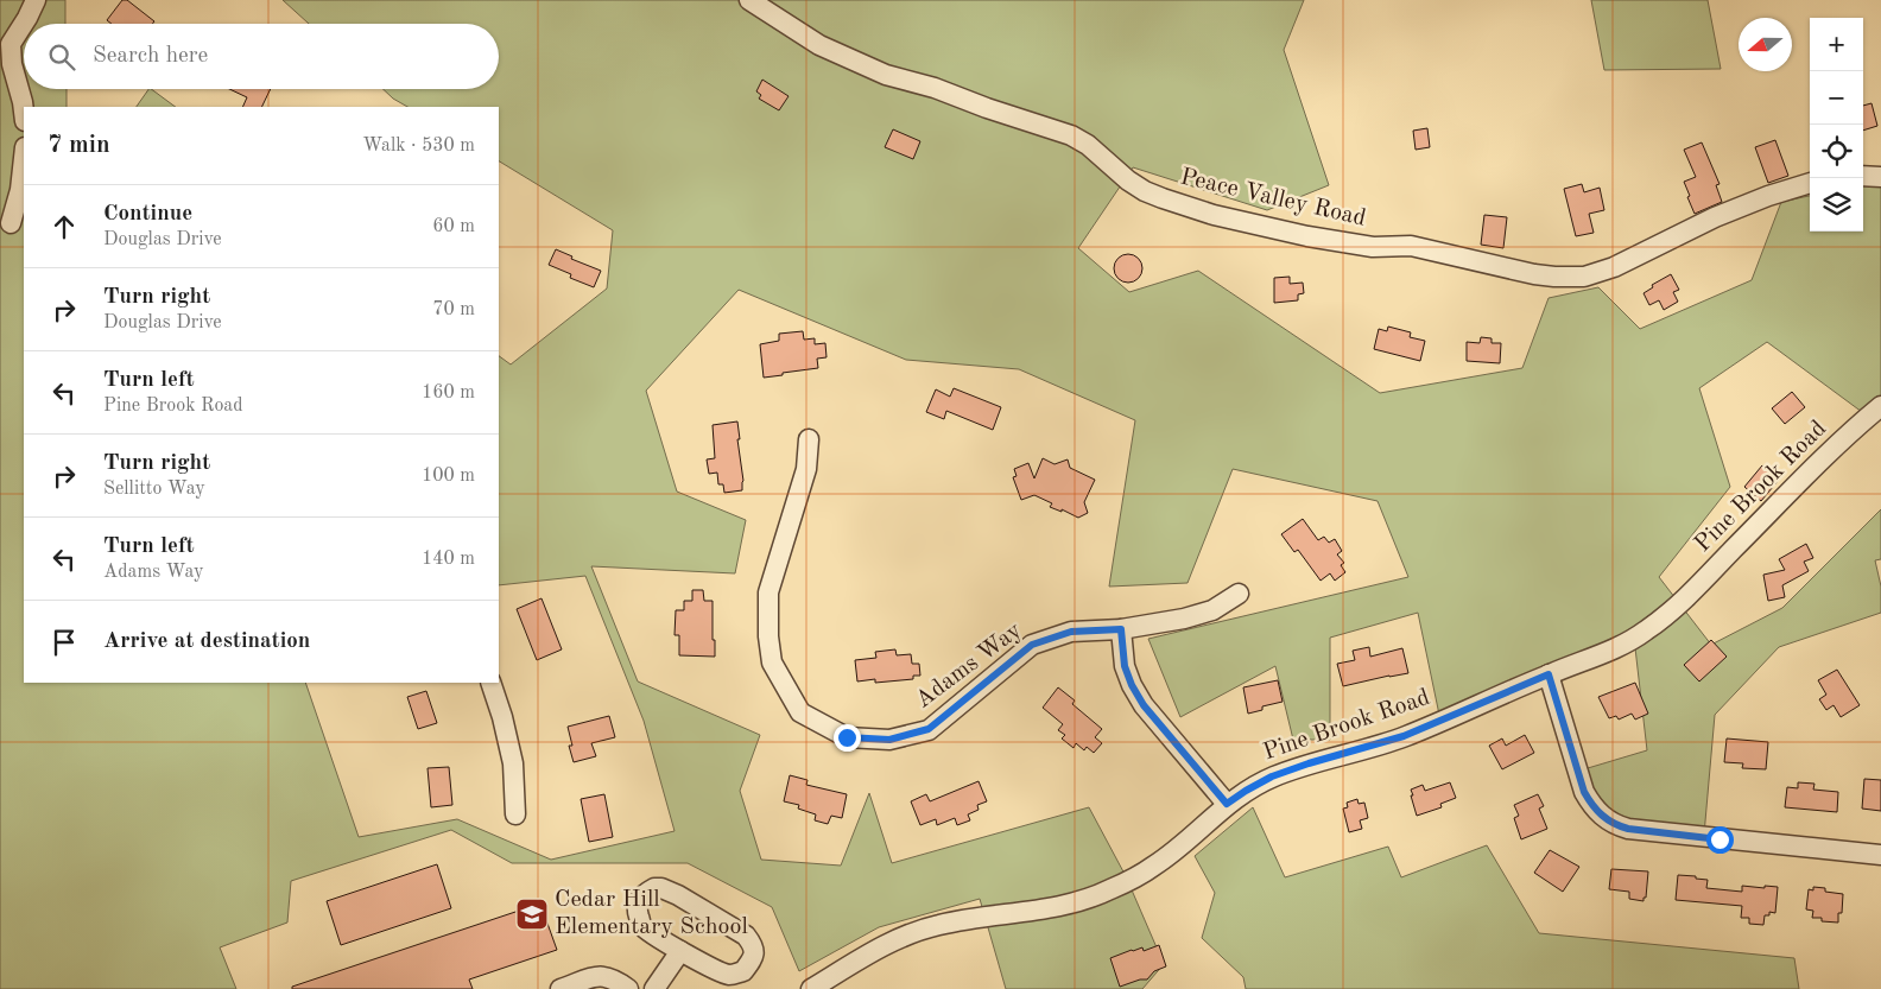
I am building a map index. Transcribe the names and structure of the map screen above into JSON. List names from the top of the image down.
{
  "streets": {
    "street": ["Peace Valley Road", "Pine Brook Road", "Adams Way"]
  },
  "places": {
    "school or university": ["Cedar Hill Elementary School"]
  },
  "north": "left",
  "page": {
    "map_buttons": ["+", "−"],
    "search": "Search here",
    "heading": ["7 min", "Walk · 530 m"],
    "list": [
      ["Continue", "Douglas Drive", "60 m"],
      ["Turn right", "Douglas Drive", "70 m"],
      ["Turn left", "Pine Brook Road", "160 m"],
      ["Turn right", "Sellitto Way", "100 m"],
      ["Turn left", "Adams Way", "140 m"],
      "Arrive at destination"
    ]
  }
}
